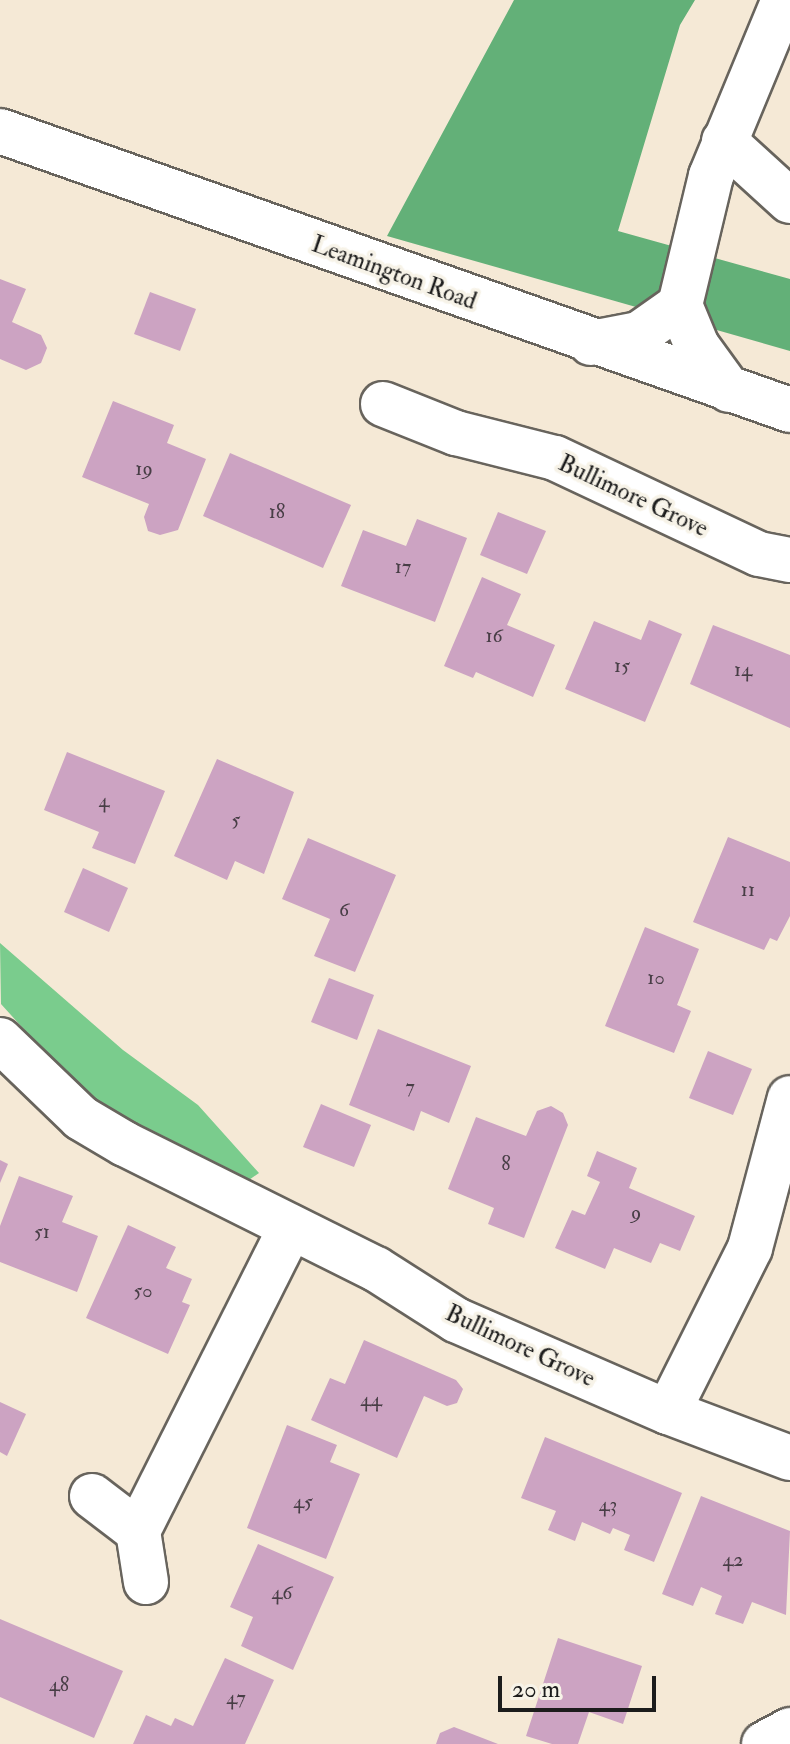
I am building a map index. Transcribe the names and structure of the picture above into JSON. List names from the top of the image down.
{
  "streets": {
    "street": ["Leamington Road", "Bullimore Grove"]
  },
  "house_numbers": [
    "19",
    "18",
    "17",
    "16",
    "15",
    "14",
    "4",
    "5",
    "11",
    "6",
    "10",
    "7",
    "8",
    "9",
    "51",
    "50",
    "44",
    "45",
    "43",
    "42",
    "46",
    "48",
    "47"
  ],
  "scale_bar": "20 m"
}
